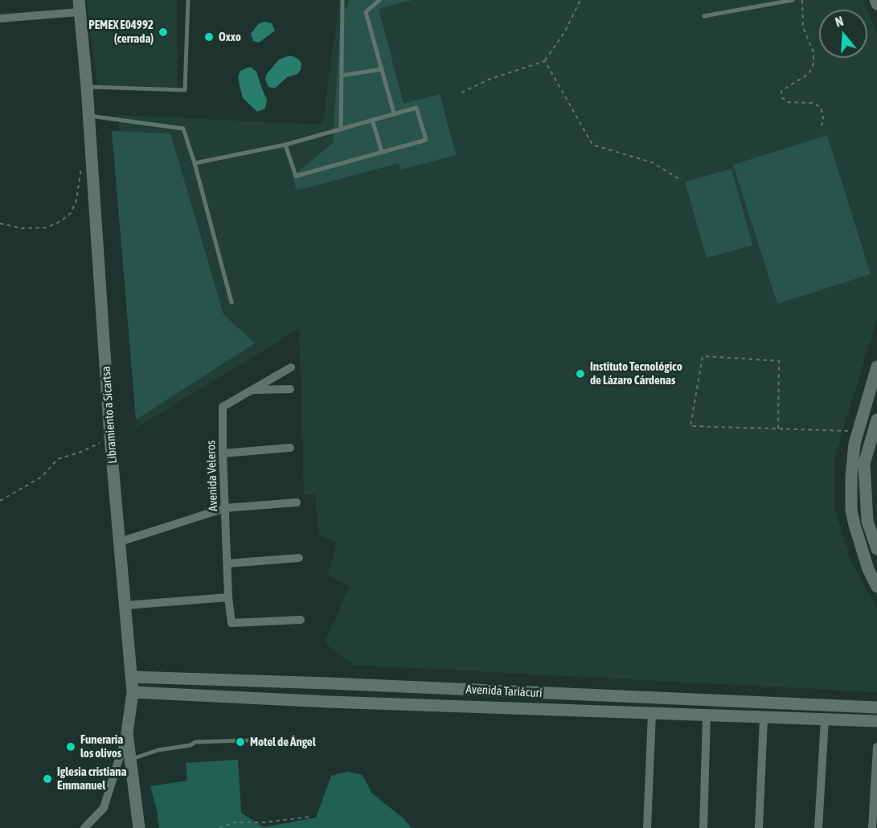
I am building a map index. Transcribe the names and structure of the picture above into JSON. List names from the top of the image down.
{
  "streets": {
    "street": ["Libramiento a Sicartsa", "Avenida Veleros", "Avenida Tariácuri"]
  },
  "crossings": [
    ["Libramiento a Sicartsa", "Avenida Tariácuri"]
  ],
  "places": [
    "PEMEX E04992 (cerrada)",
    "Oxxo",
    "Instituto Tecnológico de Lázaro Cárdenas",
    "Motel de Ángel",
    "Funeraria los olivos",
    "Iglesia cristiana Emmanuel"
  ],
  "north": "top"
}
